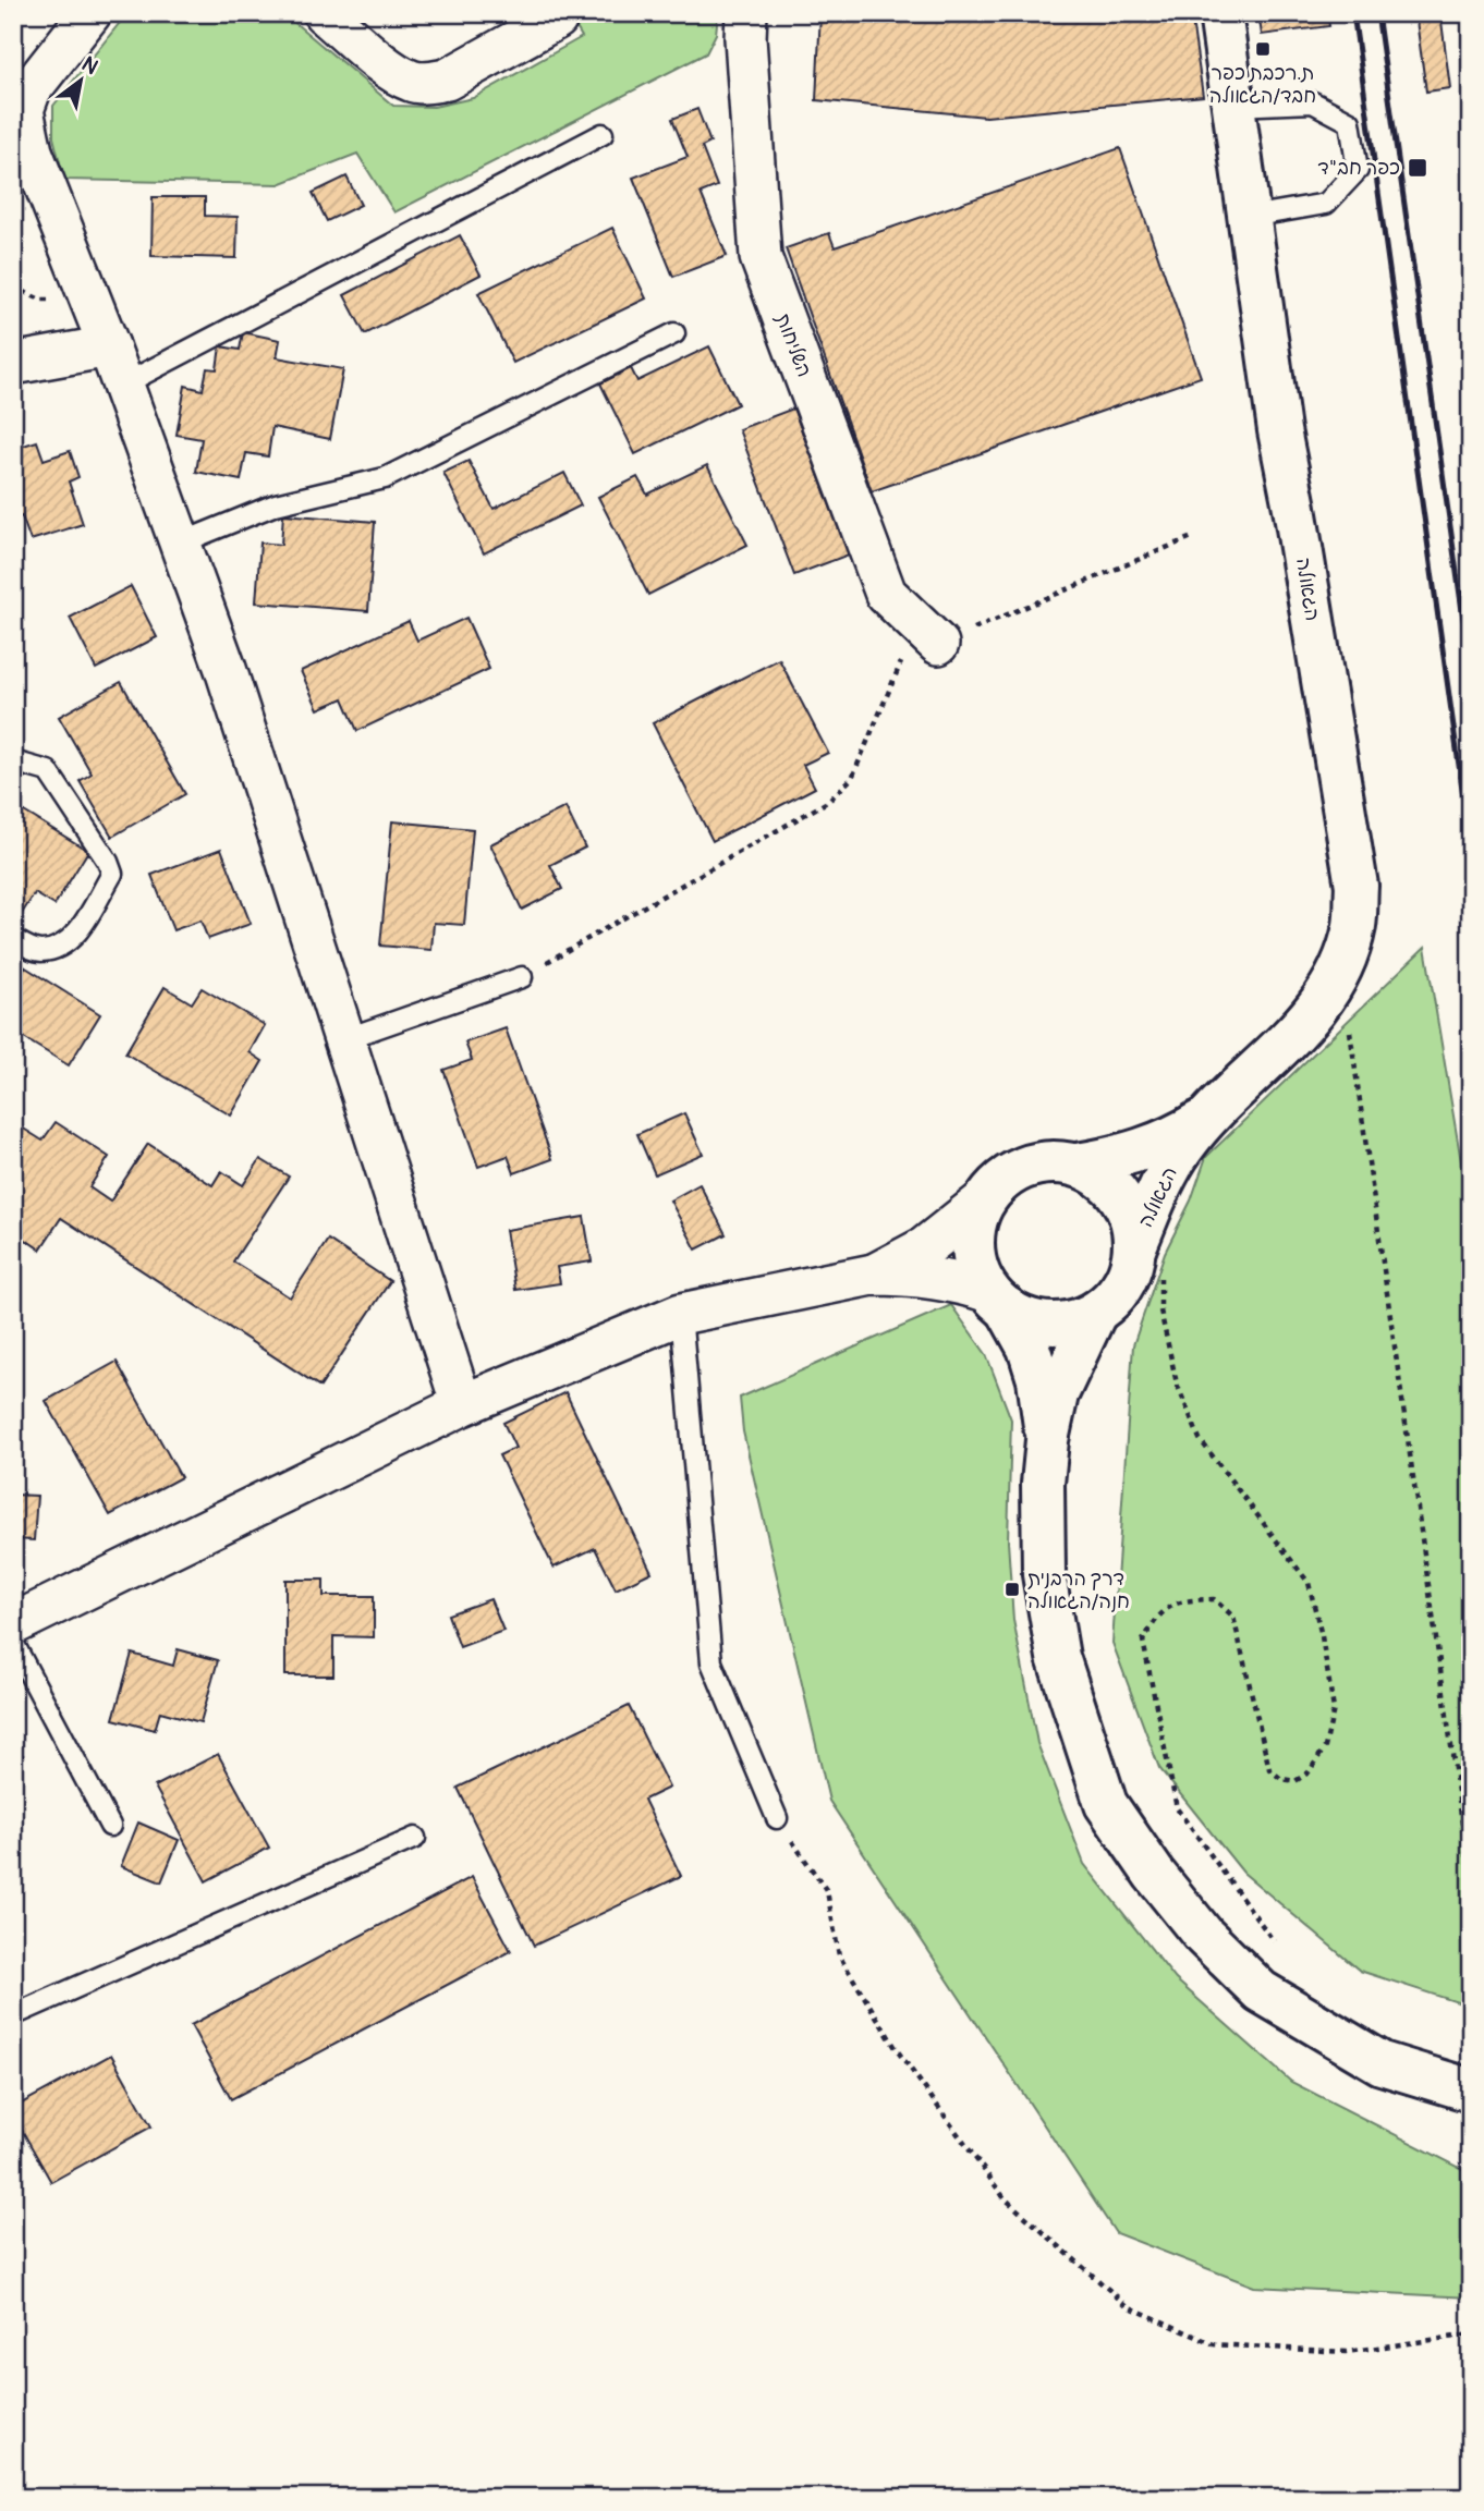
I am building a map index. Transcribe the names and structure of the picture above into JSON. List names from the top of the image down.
{
  "streets": {
    "main road": ["הגאולה"],
    "street": ["השליחות"]
  },
  "places": {
    "transit": ["ת.רכבת כפר חבד/הגאולה", "כפר חב\"ד", "דרך הרבנית חנה/הגאולה"]
  },
  "north": "top right"
}
